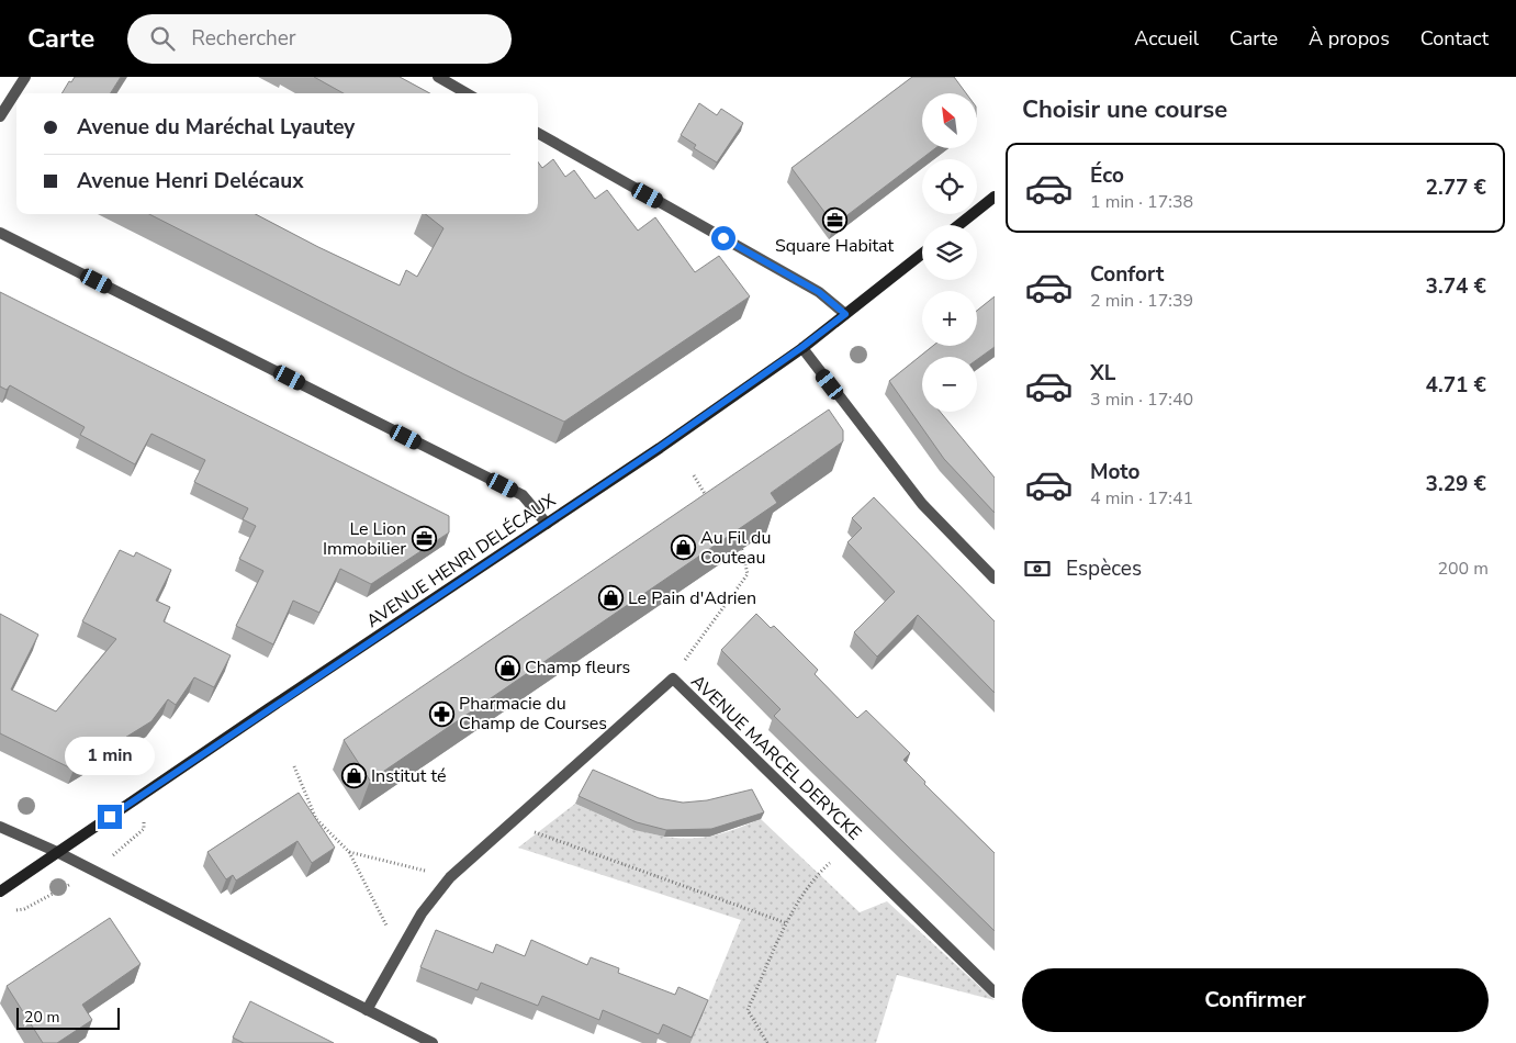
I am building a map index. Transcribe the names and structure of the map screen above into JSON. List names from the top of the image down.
{
  "streets": {
    "street": ["AVENUE HENRI DELÉCAUX", "AVENUE MARCEL DERYCKE"]
  },
  "places": {
    "office": ["Square Habitat", "Le Lion Immobilier"],
    "shop": [
      "Au Fil du Couteau",
      "Le Pain d'Adrien",
      "Champ fleurs",
      "Institut té"
    ],
    "pharmacy": ["Pharmacie du Champ de Courses"]
  },
  "scale_bar": "20 m",
  "north": "top left",
  "page": {
    "header": "Carte",
    "search": "Rechercher",
    "nav": [
      "Accueil",
      "Carte",
      "À propos",
      "Contact"
    ],
    "heading": "Choisir une course",
    "map_buttons": ["+", "−"],
    "banner": ["Avenue du Maréchal Lyautey", "Avenue Henri Delécaux"],
    "list": [
      {
        "name": "Éco",
        "note": "1 min · 17:38",
        "value": "2.77 €"
      },
      {
        "name": "Confort",
        "note": "2 min · 17:39",
        "value": "3.74 €"
      },
      {
        "name": "XL",
        "note": "3 min · 17:40",
        "value": "4.71 €"
      },
      {
        "name": "Moto",
        "note": "4 min · 17:41",
        "value": "3.29 €"
      }
    ],
    "pay": ["Espèces", "200 m"],
    "bubble": "1 min",
    "buttons": "Confirmer",
    "scale": "20 m"
  }
}
